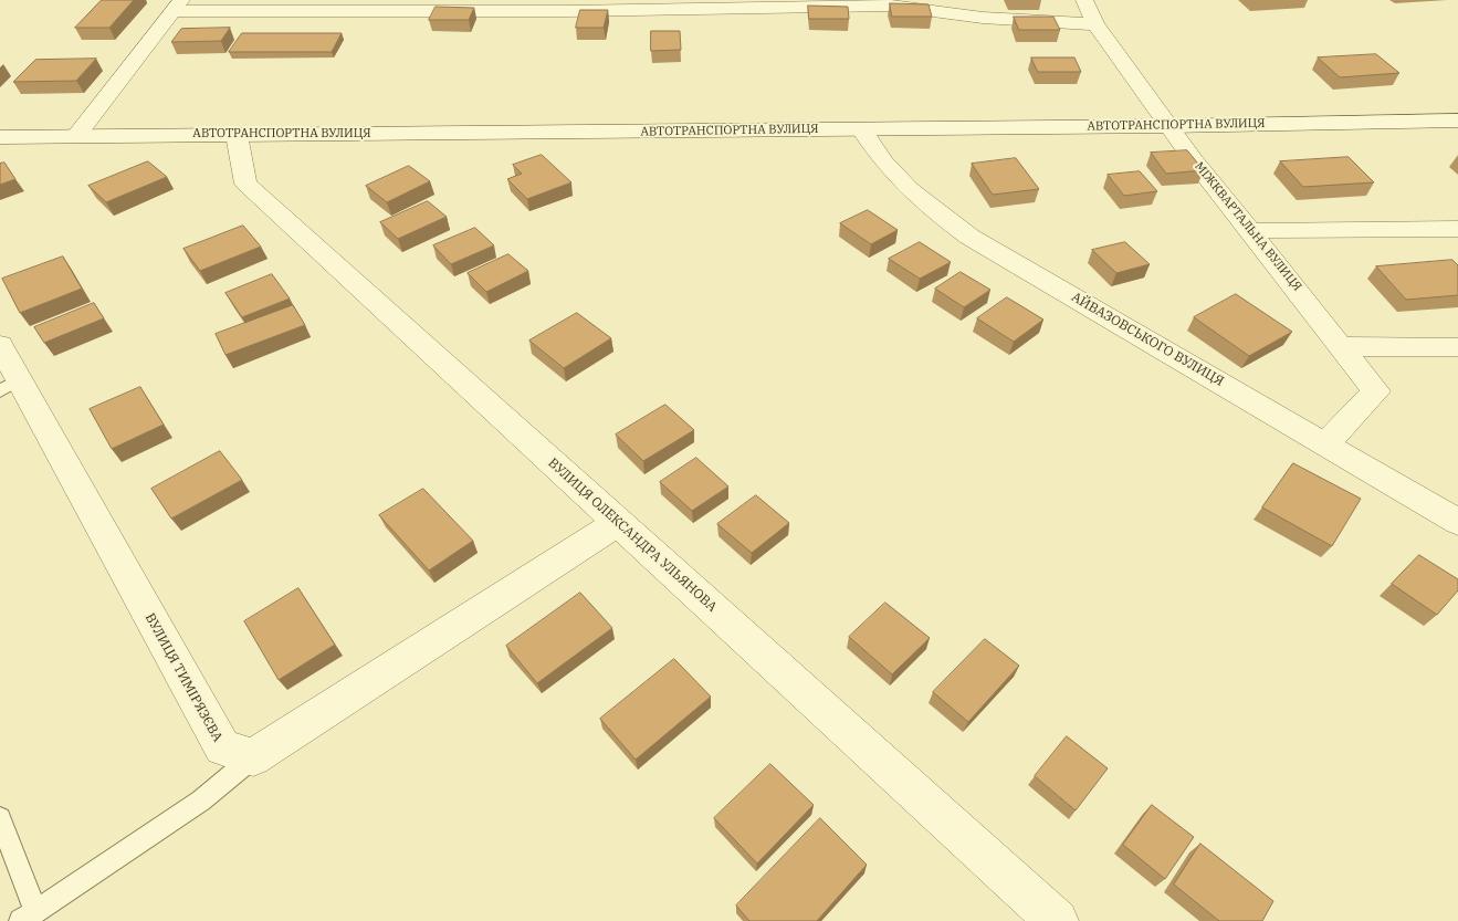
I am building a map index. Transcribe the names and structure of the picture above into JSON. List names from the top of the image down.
{
  "streets": {
    "street": [
      "АВТОТРАНСПОРТНА ВУЛИЦЯ",
      "МІЖКВАРТАЛЬНА ВУЛИЦЯ",
      "АЙВАЗОВСЬКОГО ВУЛИЦЯ",
      "ВУЛИЦЯ ОЛЕКСАНДРА УЛЬЯНОВА",
      "ВУЛИЦЯ ТИМІРЯЗЄВА"
    ]
  },
  "crossings": [
    ["АВТОТРАНСПОРТНА ВУЛИЦЯ", "МІЖКВАРТАЛЬНА ВУЛИЦЯ"],
    ["АВТОТРАНСПОРТНА ВУЛИЦЯ", "АЙВАЗОВСЬКОГО ВУЛИЦЯ"],
    ["АВТОТРАНСПОРТНА ВУЛИЦЯ", "ВУЛИЦЯ ОЛЕКСАНДРА УЛЬЯНОВА"],
    ["МІЖКВАРТАЛЬНА ВУЛИЦЯ", "АЙВАЗОВСЬКОГО ВУЛИЦЯ"]
  ]
}
